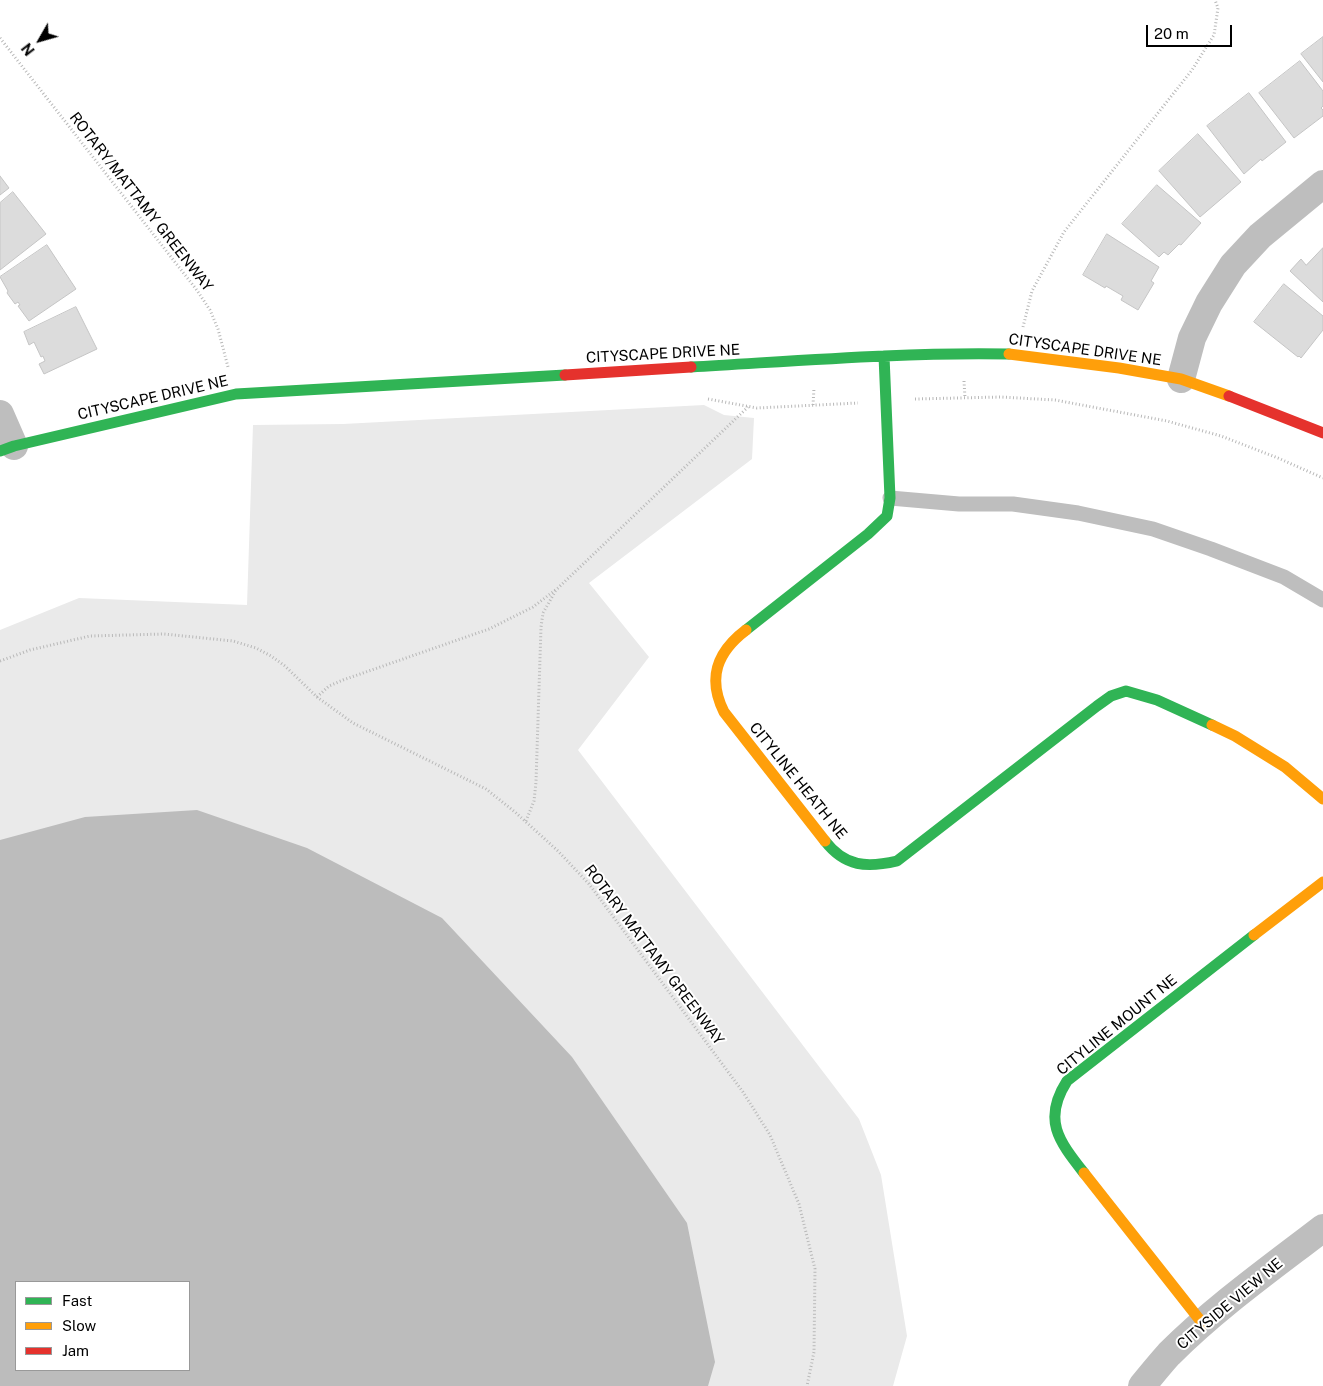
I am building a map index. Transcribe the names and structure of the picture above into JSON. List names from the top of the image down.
{
  "streets": {
    "street": [
      "CITYSCAPE DRIVE NE",
      "CITYLINE HEATH NE",
      "CITYLINE MOUNT NE",
      "CITYSIDE VIEW NE"
    ],
    "path": ["ROTARY/MATTAMY GREENWAY", "ROTARY MATTAMY GREENWAY"]
  },
  "crossings": [
    ["ROTARY/MATTAMY GREENWAY", "CITYSCAPE DRIVE NE"],
    ["CITYSCAPE DRIVE NE", "CITYLINE HEATH NE"],
    ["CITYLINE MOUNT NE", "CITYSIDE VIEW NE"]
  ],
  "legend": ["Fast", "Slow", "Jam"],
  "scale_bar": "20 m",
  "north": "bottom left"
}
